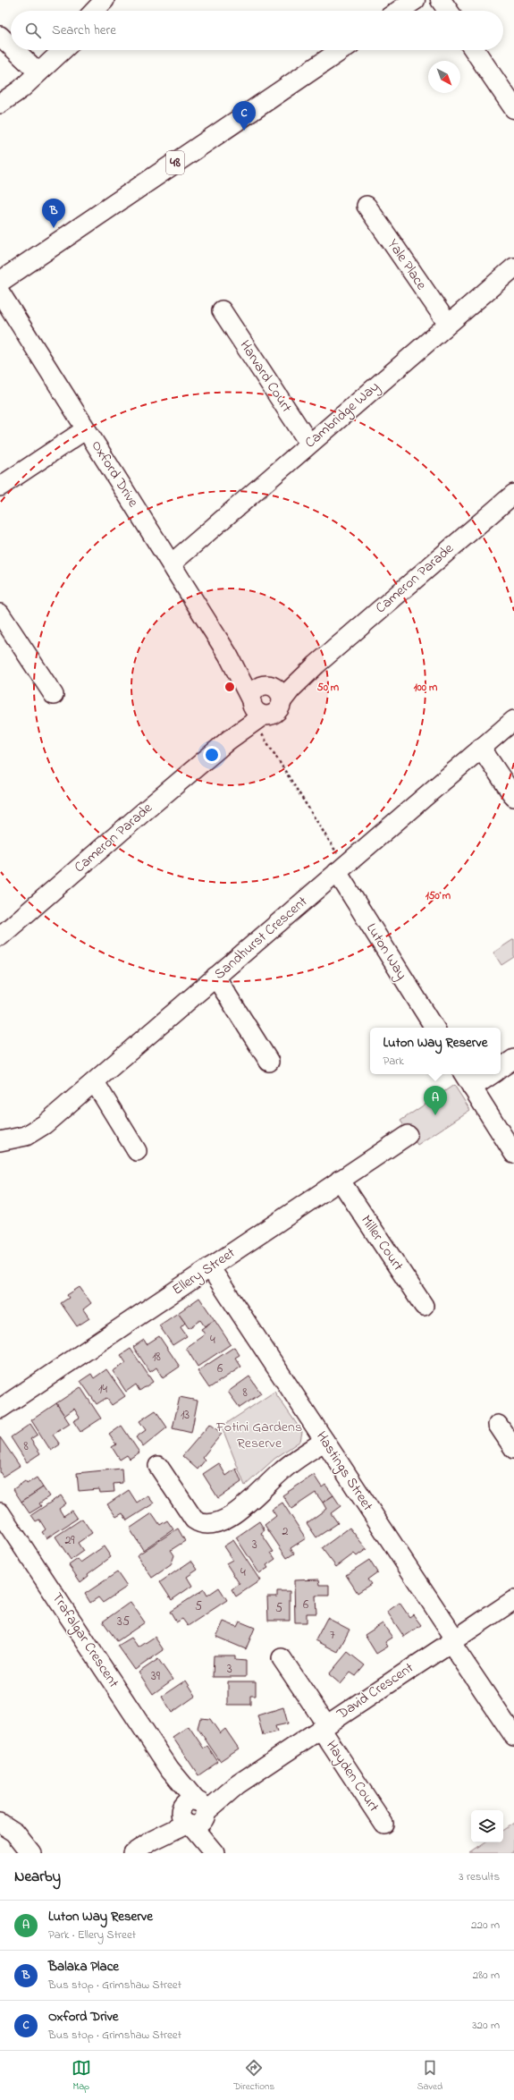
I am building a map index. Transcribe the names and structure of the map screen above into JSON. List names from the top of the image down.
{
  "streets": {
    "main road": ["48"],
    "street": [
      "Yale Place",
      "Harvard Court",
      "Cambridge Way",
      "Oxford Drive",
      "Cameron Parade",
      "Sandhurst Crescent",
      "Luton Way",
      "Miller Court",
      "Ellery Street",
      "Hastings Street",
      "Trafalgar Crescent",
      "David Crescent",
      "Hayden Court"
    ]
  },
  "crossings": [
    ["Yale Place", "Cambridge Way"],
    ["Harvard Court", "Cambridge Way"],
    ["Cambridge Way", "Oxford Drive"],
    ["Oxford Drive", "Cameron Parade"],
    ["Sandhurst Crescent", "Luton Way"],
    ["Miller Court", "Ellery Street"],
    ["Ellery Street", "Hastings Street"],
    ["Hastings Street", "David Crescent"],
    ["Trafalgar Crescent", "David Crescent"],
    ["David Crescent", "Hayden Court"]
  ],
  "parks": ["Fotini Gardens Reserve"],
  "house_numbers": [
    "4",
    "18",
    "6",
    "14",
    "8",
    "13",
    "8",
    "2",
    "29",
    "3",
    "4",
    "6",
    "5",
    "5",
    "35",
    "7",
    "3",
    "39"
  ],
  "north": "bottom right",
  "page": {
    "search": "Search here",
    "pins": ["C", "B", "A"],
    "popup": ["Luton Way Reserve", "Park"],
    "heading": ["Nearby", "3 results"],
    "list": [
      {
        "mark": "A",
        "name": "Luton Way Reserve",
        "note": "Park · Ellery Street",
        "value": "220 m"
      },
      {
        "mark": "B",
        "name": "Balaka Place",
        "note": "Bus stop · Grimshaw Street",
        "value": "280 m"
      },
      {
        "mark": "C",
        "name": "Oxford Drive",
        "note": "Bus stop · Grimshaw Street",
        "value": "320 m"
      }
    ],
    "nav": ["Map", "Directions", "Saved"]
  },
  "rings": ["50 m", "100 m", "150 m"]
}
